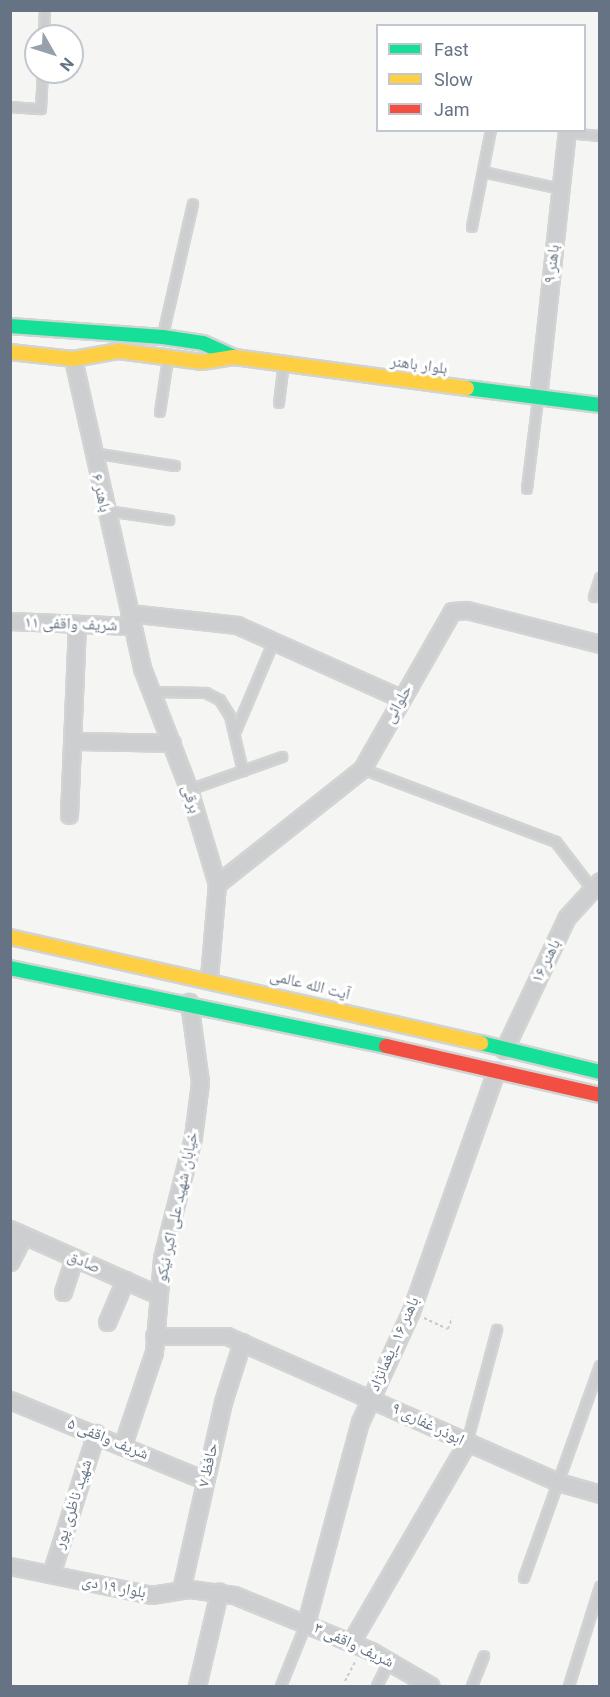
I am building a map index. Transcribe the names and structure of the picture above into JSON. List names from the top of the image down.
{
  "streets": {
    "street": [
      "باهنر ۹",
      "بلوار باهنر",
      "باهنر ۶",
      "شریف واقفی ۱۱",
      "حلوائی",
      "برقی",
      "باهنر ۱۶",
      "آیت الله عالمی",
      "خیابان شهید علی اکبر نیکو",
      "صادق",
      "باهنر ۱۶ _یغمانژاد",
      "ابوذر غفاری ۹",
      "شریف واقفی ۵",
      "حافظ ۷",
      "شهید ناظری پور",
      "بلوار ۱۹ دی",
      "شریف واقفی ۳"
    ]
  },
  "crossings": [
    ["باهنر ۹", "بلوار باهنر"],
    ["بلوار باهنر", "باهنر ۶"],
    ["باهنر ۶", "شریف واقفی ۱۱"],
    ["باهنر ۶", "برقی"],
    ["شریف واقفی ۱۱", "حلوائی"],
    ["شریف واقفی ۱۱", "برقی"],
    ["حلوائی", "برقی"],
    ["برقی", "آیت الله عالمی"],
    ["باهنر ۱۶", "آیت الله عالمی"],
    ["خیابان شهید علی اکبر نیکو", "صادق"],
    ["خیابان شهید علی اکبر نیکو", "ابوذر غفاری ۹"],
    ["خیابان شهید علی اکبر نیکو", "شریف واقفی ۵"],
    ["باهنر ۱۶ _یغمانژاد", "ابوذر غفاری ۹"],
    ["باهنر ۱۶ _یغمانژاد", "شریف واقفی ۳"],
    ["ابوذر غفاری ۹", "حافظ ۷"],
    ["شریف واقفی ۵", "حافظ ۷"],
    ["شریف واقفی ۵", "شهید ناظری پور"],
    ["حافظ ۷", "بلوار ۱۹ دی"],
    ["شهید ناظری پور", "بلوار ۱۹ دی"]
  ],
  "legend": ["Fast", "Slow", "Jam"],
  "north": "bottom right"
}
